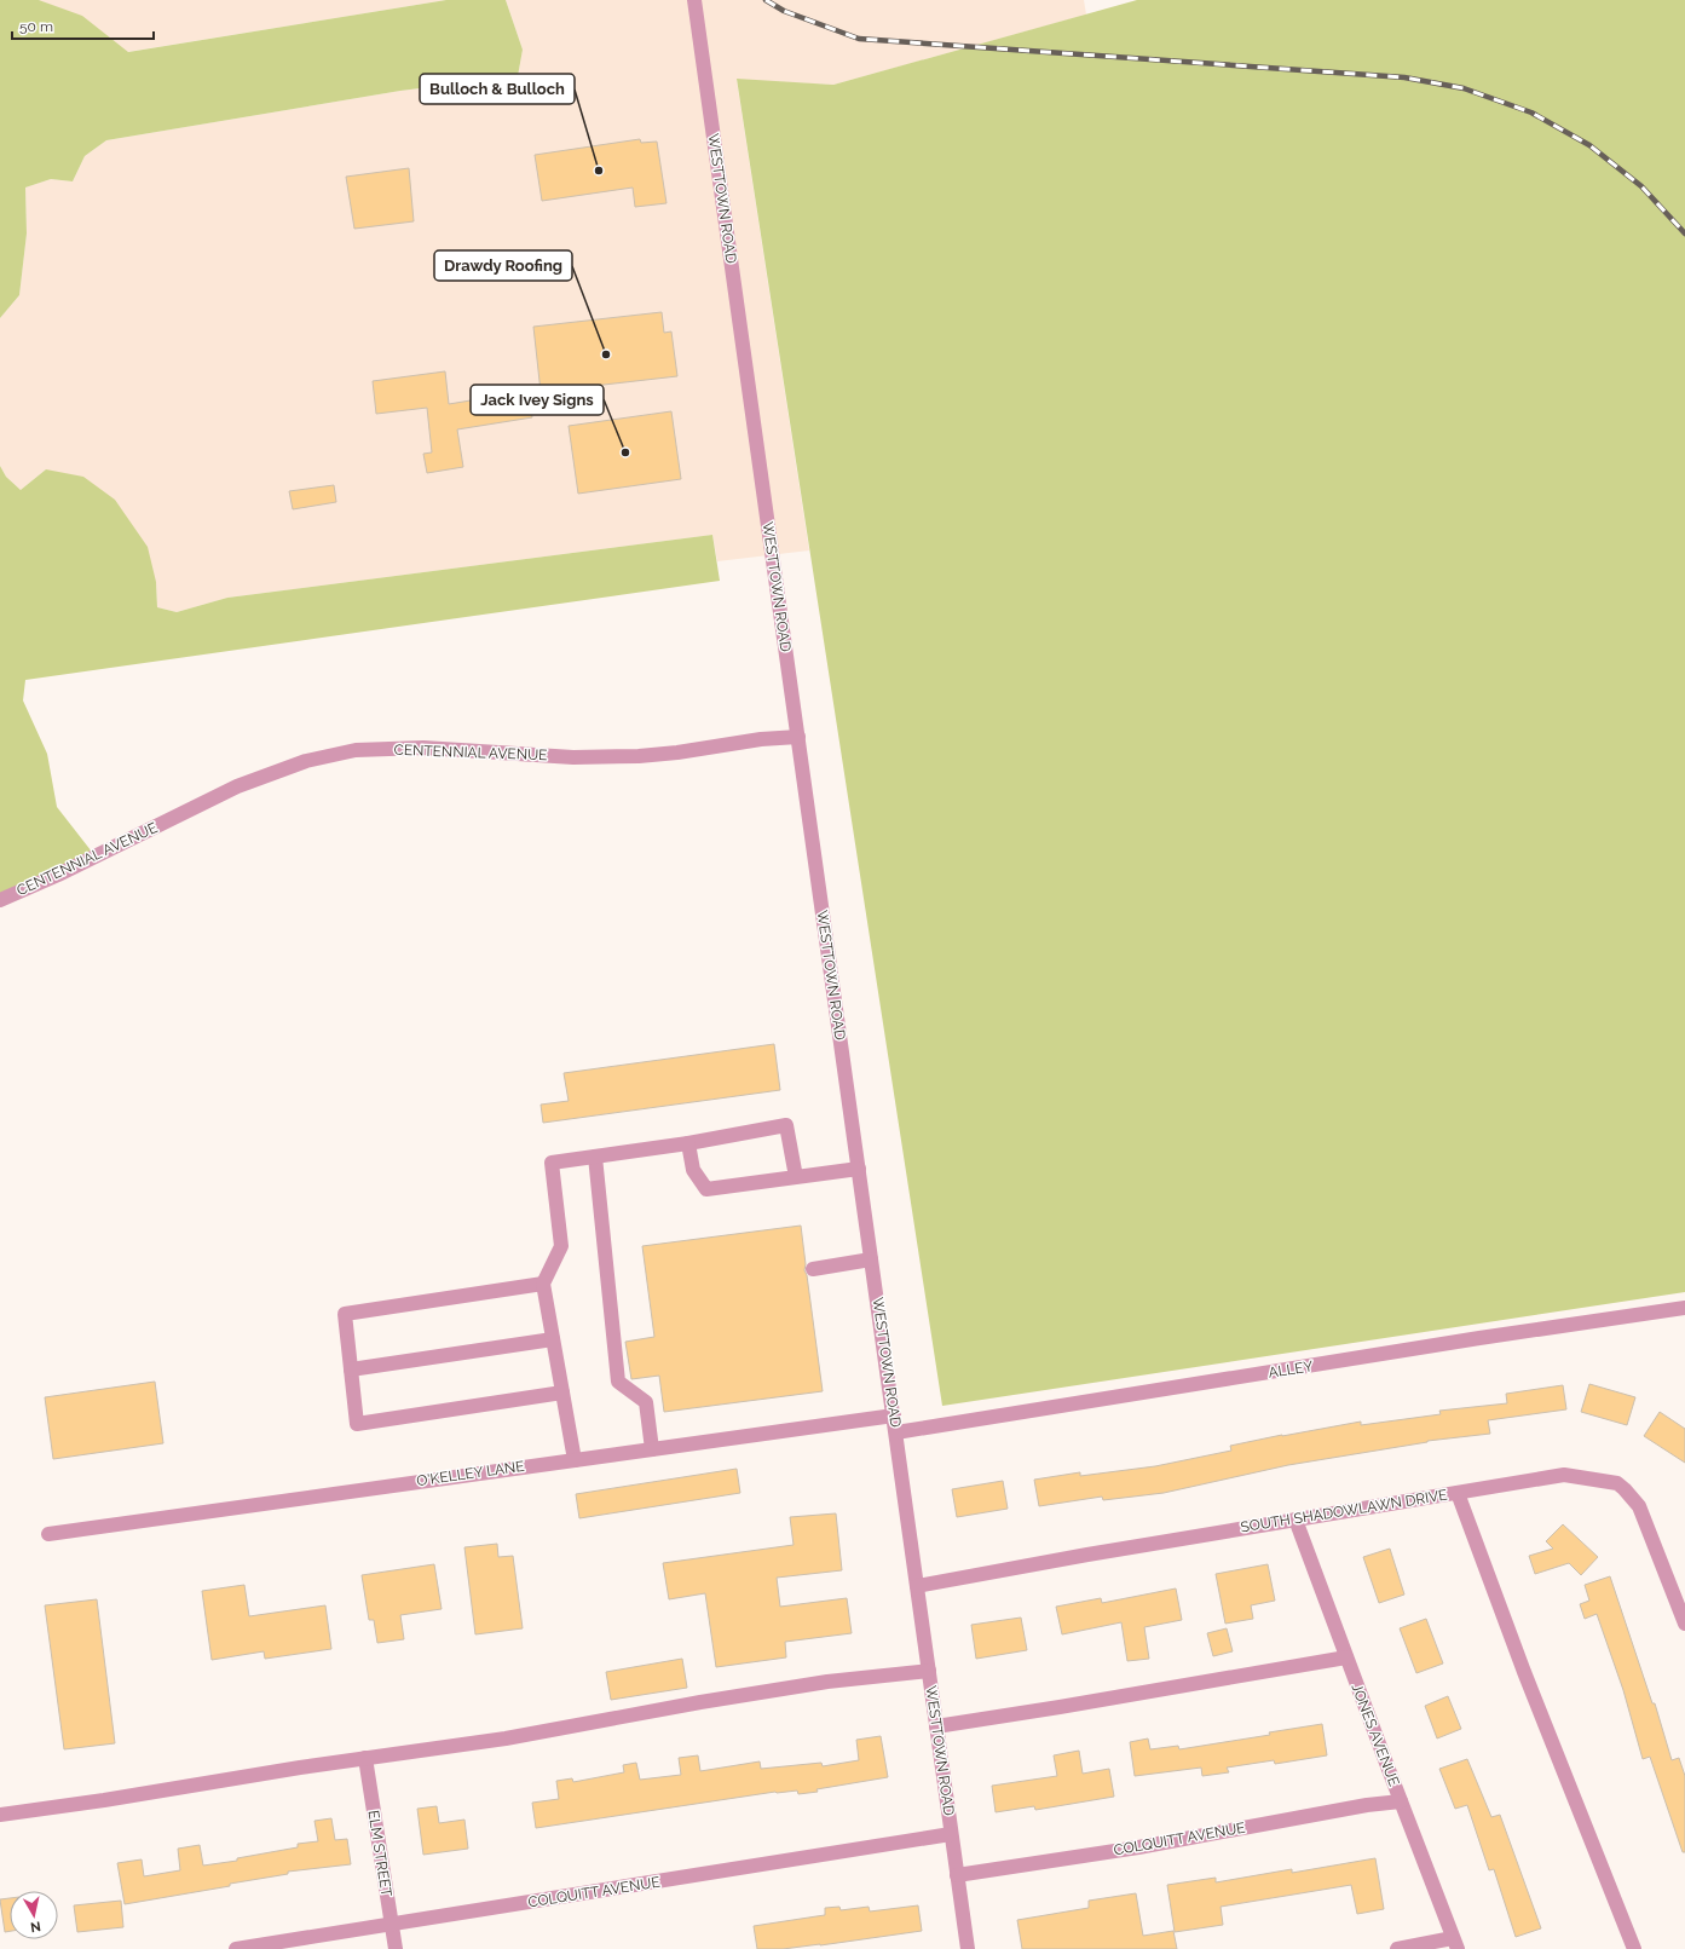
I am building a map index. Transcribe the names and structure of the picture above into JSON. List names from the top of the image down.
{
  "streets": {
    "street": [
      "WESTTOWN ROAD",
      "CENTENNIAL AVENUE",
      "ALLEY",
      "O'KELLEY LANE",
      "SOUTH SHADOWLAWN DRIVE",
      "JONES AVENUE",
      "COLQUITT AVENUE",
      "ELM STREET"
    ]
  },
  "crossings": [
    ["WESTTOWN ROAD", "CENTENNIAL AVENUE"],
    ["WESTTOWN ROAD", "ALLEY"],
    ["WESTTOWN ROAD", "O'KELLEY LANE"],
    ["WESTTOWN ROAD", "SOUTH SHADOWLAWN DRIVE"],
    ["WESTTOWN ROAD", "COLQUITT AVENUE"],
    ["SOUTH SHADOWLAWN DRIVE", "JONES AVENUE"],
    ["JONES AVENUE", "COLQUITT AVENUE"],
    ["COLQUITT AVENUE", "ELM STREET"]
  ],
  "places": ["Bulloch & Bulloch", "Drawdy Roofing", "Jack Ivey Signs"],
  "scale_bar": "50 m",
  "north": "bottom"
}
